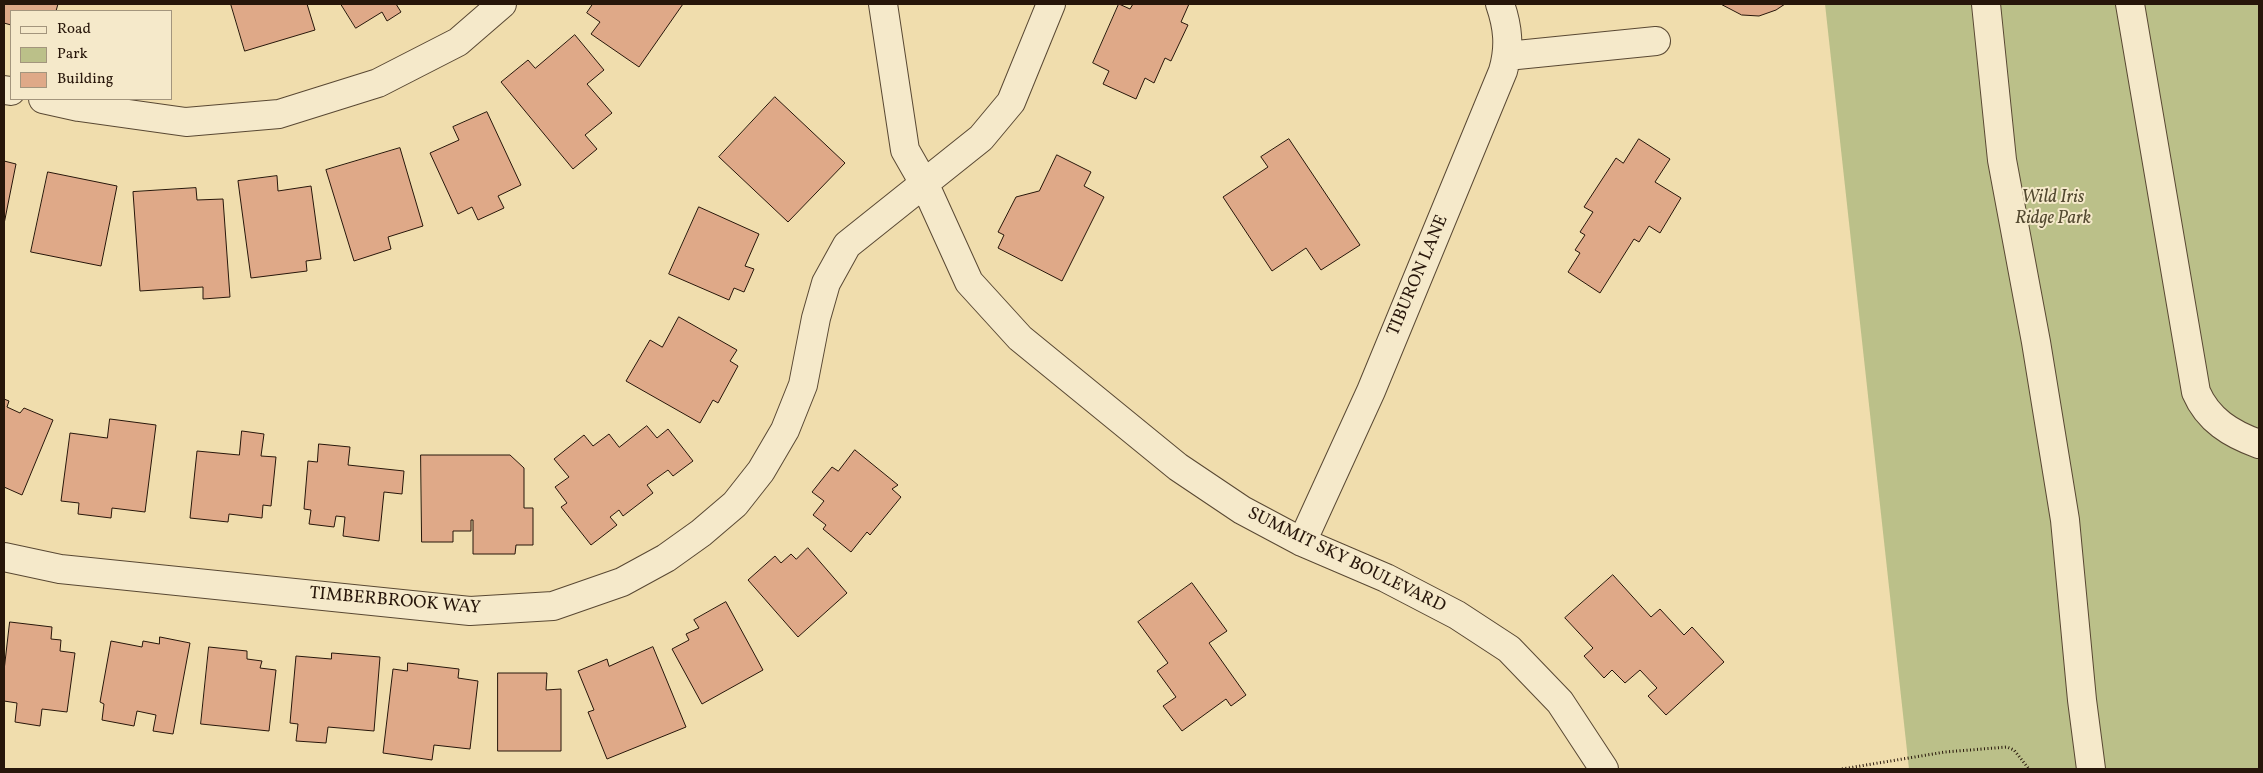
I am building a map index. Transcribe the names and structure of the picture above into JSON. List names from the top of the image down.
{
  "streets": {
    "street": ["TIBURON LANE", "SUMMIT SKY BOULEVARD", "TIMBERBROOK WAY"]
  },
  "crossings": [
    ["TIBURON LANE", "SUMMIT SKY BOULEVARD"],
    ["SUMMIT SKY BOULEVARD", "TIMBERBROOK WAY"]
  ],
  "parks": ["Wild Iris Ridge Park"],
  "legend": ["Road", "Park", "Building"]
}
